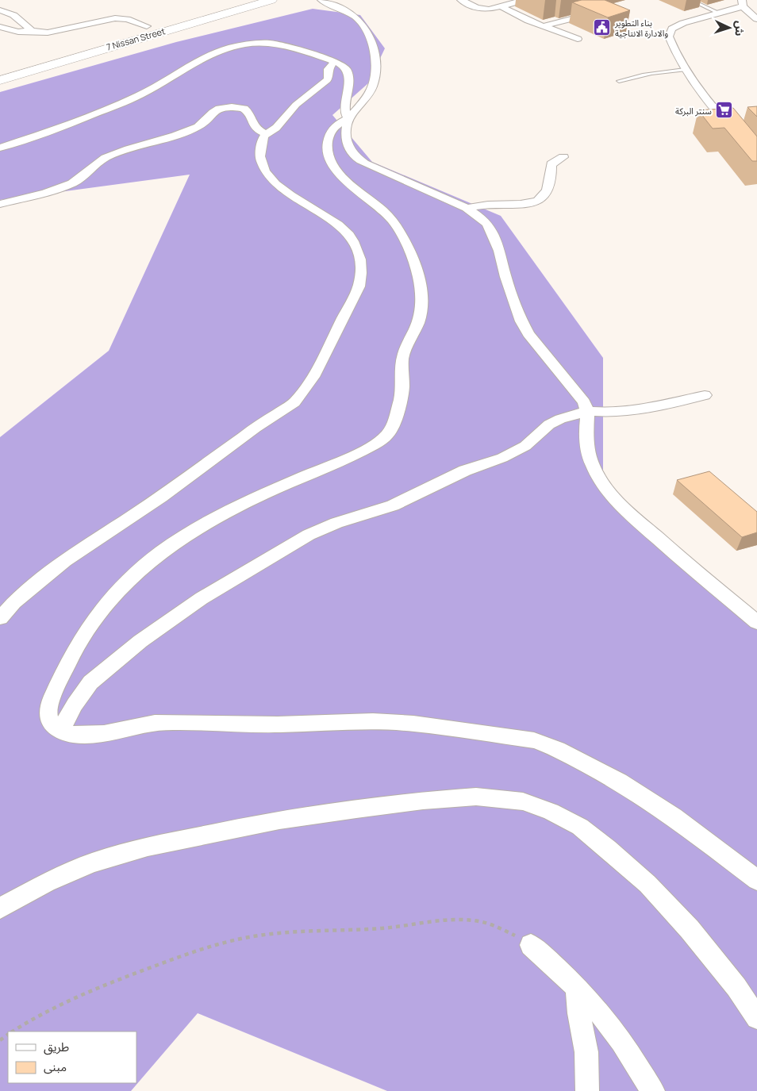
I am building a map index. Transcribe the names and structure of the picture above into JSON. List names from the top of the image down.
{
  "streets": {
    "main road": ["7 Nissan Street"]
  },
  "places": {
    "public building": ["بناء التطوير والادارة الانتاجية"],
    "supermarket": ["سنتر البركة"]
  },
  "legend": ["طريق", "مبنى"],
  "north": "right"
}
